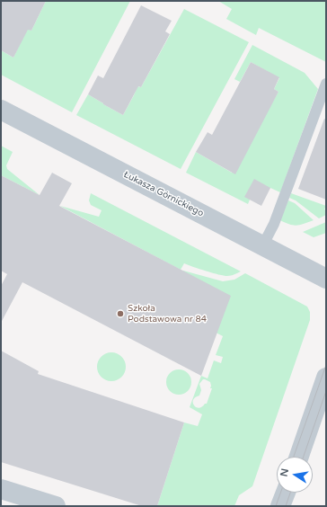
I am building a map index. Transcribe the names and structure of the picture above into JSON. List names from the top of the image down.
{
  "streets": {
    "street": ["Łukasza Górnickiego"]
  },
  "places": ["Szkoła Podstawowa nr 84"],
  "north": "left"
}
